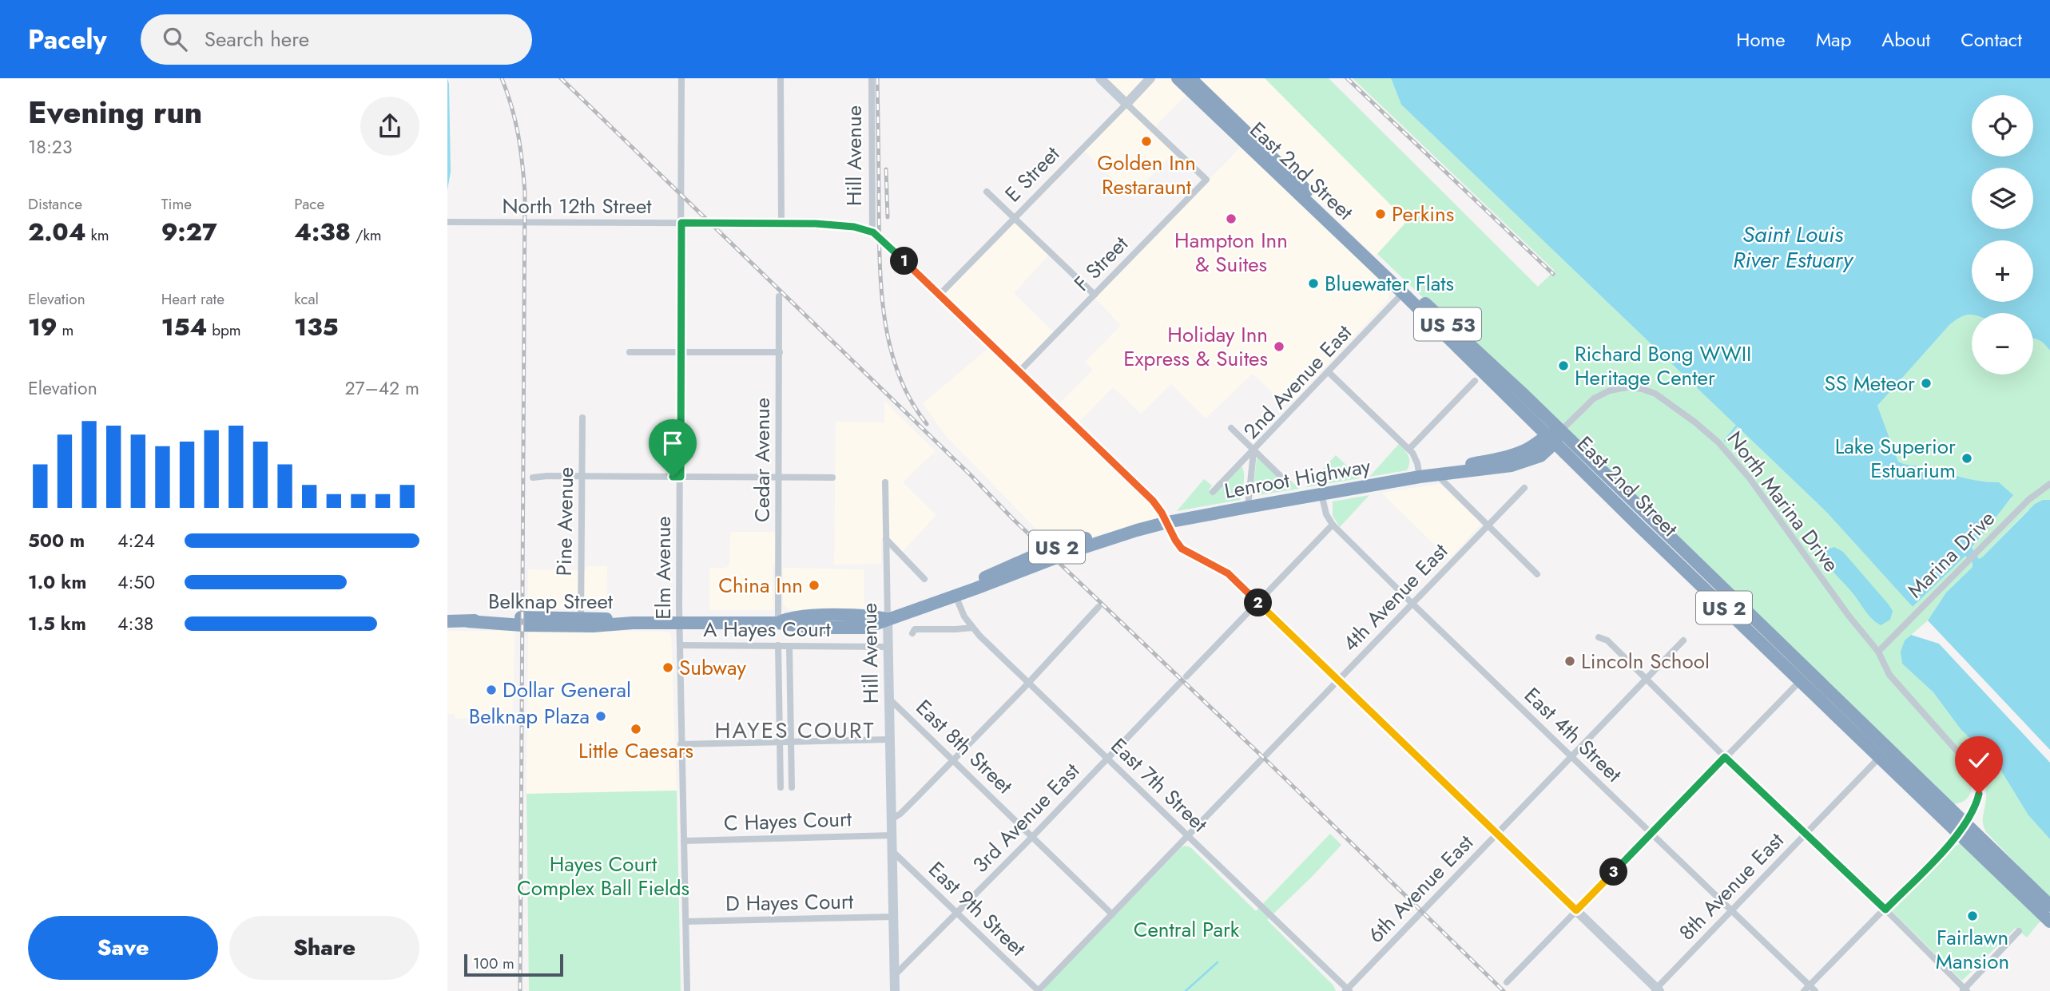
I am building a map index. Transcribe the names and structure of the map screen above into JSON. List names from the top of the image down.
{
  "streets": {
    "highway": [
      "East 2nd Street",
      "US 53",
      "Lenroot Highway",
      "US 2",
      "Belknap Street"
    ],
    "street": [
      "Hill Avenue",
      "E Street",
      "North 12th Street",
      "F Street",
      "2nd Avenue East",
      "Cedar Avenue",
      "North Marina Drive",
      "Pine Avenue",
      "Marina Drive",
      "Elm Avenue",
      "4th Avenue East",
      "A Hayes Court",
      "East 4th Street",
      "East 8th Street",
      "East 7th Street",
      "3rd Avenue East",
      "C Hayes Court",
      "8th Avenue East",
      "6th Avenue East",
      "D Hayes Court",
      "East 9th Street"
    ]
  },
  "crossings": [
    ["Hill Avenue", "North 12th Street"],
    ["Hill Avenue", "Lenroot Highway"],
    ["Hill Avenue", "Belknap Street"],
    ["Hill Avenue", "A Hayes Court"],
    ["Hill Avenue", "East 8th Street"],
    ["Hill Avenue", "3rd Avenue East"],
    ["Hill Avenue", "C Hayes Court"],
    ["Hill Avenue", "D Hayes Court"],
    ["Hill Avenue", "East 9th Street"],
    ["East 2nd Street", "2nd Avenue East"],
    ["East 2nd Street", "Lenroot Highway"],
    ["East 2nd Street", "North Marina Drive"],
    ["East 2nd Street", "8th Avenue East"],
    ["E Street", "F Street"],
    ["North 12th Street", "Elm Avenue"],
    ["2nd Avenue East", "Lenroot Highway"],
    ["Cedar Avenue", "Belknap Street"],
    ["Lenroot Highway", "North Marina Drive"],
    ["Lenroot Highway", "Belknap Street"],
    ["Lenroot Highway", "East 4th Street"],
    ["Lenroot Highway", "East 7th Street"],
    ["North Marina Drive", "Marina Drive"],
    ["North Marina Drive", "East 4th Street"],
    ["Pine Avenue", "Belknap Street"],
    ["Elm Avenue", "Belknap Street"],
    ["Elm Avenue", "A Hayes Court"],
    ["Elm Avenue", "C Hayes Court"],
    ["Elm Avenue", "D Hayes Court"],
    ["4th Avenue East", "East 4th Street"],
    ["East 4th Street", "8th Avenue East"],
    ["East 4th Street", "6th Avenue East"],
    ["East 8th Street", "3rd Avenue East"],
    ["East 7th Street", "3rd Avenue East"],
    ["East 7th Street", "6th Avenue East"],
    ["3rd Avenue East", "East 9th Street"]
  ],
  "districts": ["HAYES COURT"],
  "water": ["Saint Louis River Estuary"],
  "parks": ["Hayes Court Complex Ball Fields", "Central Park"],
  "places": [
    "Golden Inn Restaraunt",
    "Perkins",
    "Hampton Inn & Suites",
    "Bluewater Flats",
    "Holiday Inn Express & Suites",
    "Richard Bong WWII Heritage Center",
    "SS Meteor",
    "Lake Superior Estuarium",
    "China Inn",
    "Lincoln School",
    "Subway",
    "Dollar General",
    "Belknap Plaza",
    "Little Caesars",
    "Fairlawn Mansion"
  ],
  "scale_bar": "100 m",
  "page": {
    "header": "Pacely",
    "search": "Search here",
    "nav": [
      "Home",
      "Map",
      "About",
      "Contact"
    ],
    "heading": ["Evening run", "18:23"],
    "map_buttons": ["+", "−"],
    "stats": [
      ["Distance", "2.04 km"],
      ["Time", "9:27"],
      ["Pace", "4:38 /km"],
      ["Elevation", "19 m"],
      ["Heart rate", "154 bpm"],
      ["kcal", "135"]
    ],
    "pins": ["1", "2", "3"],
    "chart": ["Elevation", "27–42 m"],
    "list": [
      {
        "name": "500 m",
        "note": "4:24"
      },
      {
        "name": "1.0 km",
        "note": "4:50"
      },
      {
        "name": "1.5 km",
        "note": "4:38"
      }
    ],
    "buttons": ["Save", "Share"],
    "scale": "100 m"
  }
}
